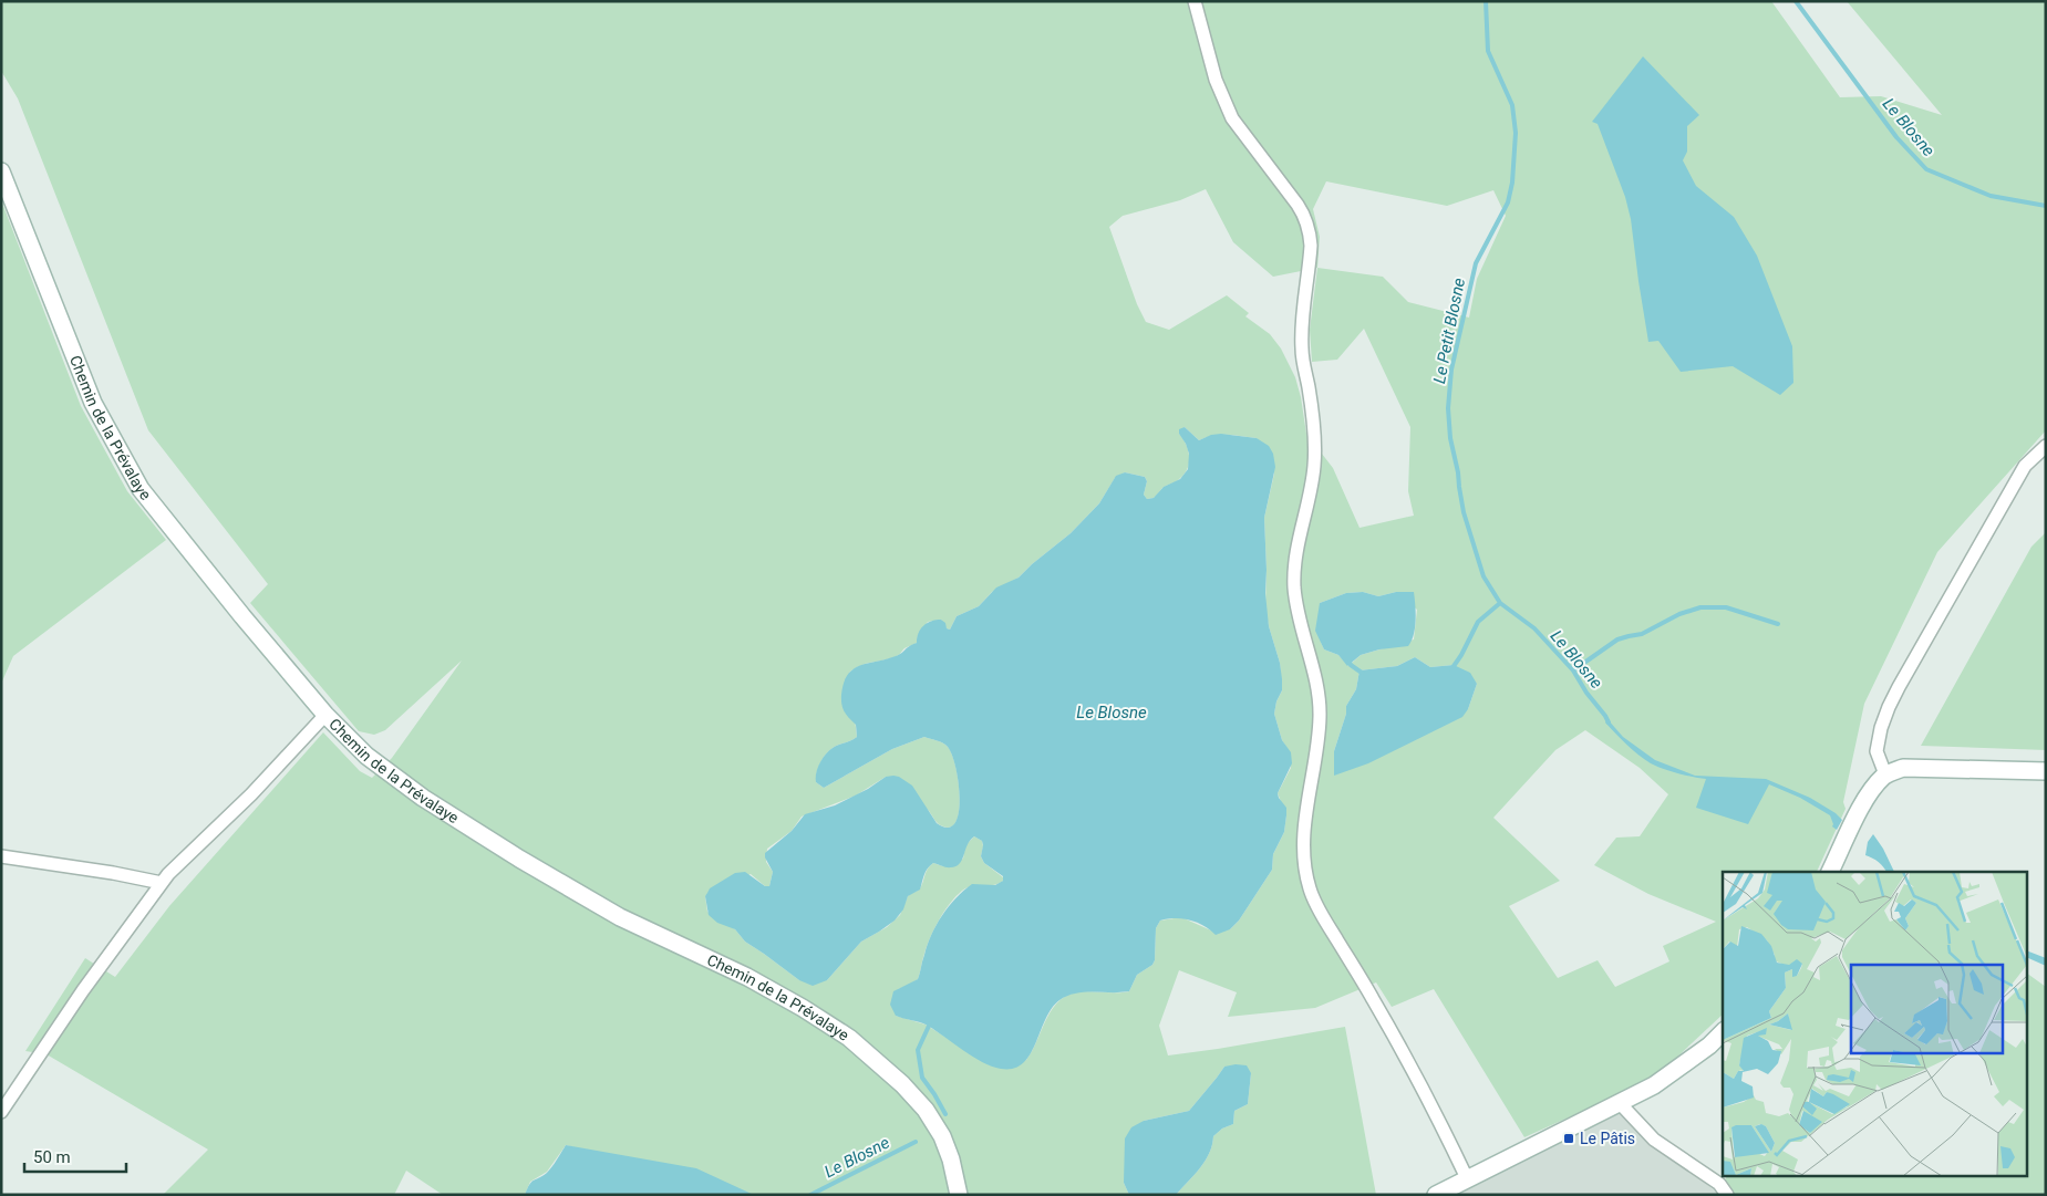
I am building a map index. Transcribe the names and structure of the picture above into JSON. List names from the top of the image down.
{
  "streets": {
    "street": ["Chemin de la Prévalaye"]
  },
  "water": ["Le Blosne", "Le Petit Blosne"],
  "places": {
    "transit": ["Le Pâtis"]
  },
  "scale_bar": "50 m"
}
